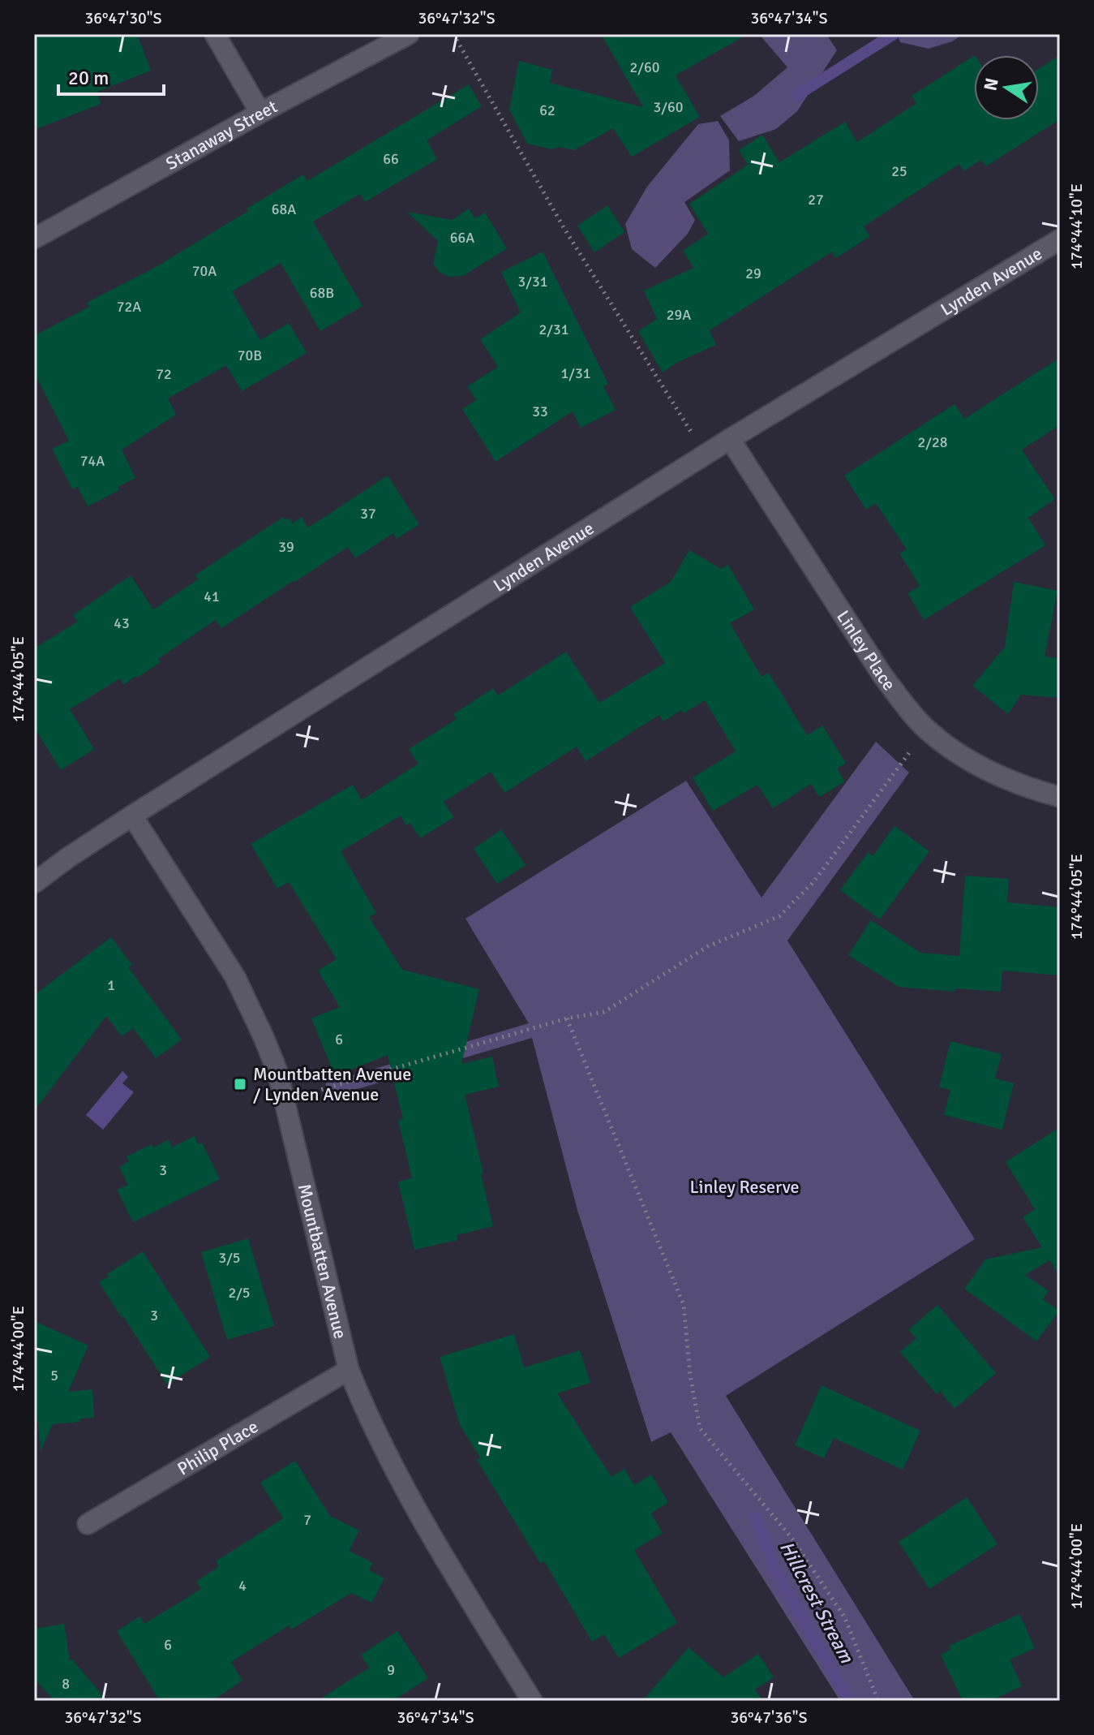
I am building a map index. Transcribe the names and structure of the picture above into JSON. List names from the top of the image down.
{
  "streets": {
    "street": [
      "Stanaway Street",
      "Lynden Avenue",
      "Linley Place",
      "Mountbatten Avenue",
      "Philip Place"
    ]
  },
  "crossings": [
    ["Lynden Avenue", "Linley Place"],
    ["Lynden Avenue", "Mountbatten Avenue"],
    ["Mountbatten Avenue", "Philip Place"]
  ],
  "water": ["Hillcrest Stream"],
  "parks": ["Linley Reserve"],
  "places": {
    "transit": ["Mountbatten Avenue / Lynden Avenue"]
  },
  "house_numbers": [
    "2/60",
    "3/60",
    "62",
    "66",
    "25",
    "27",
    "68A",
    "66A",
    "70A",
    "29",
    "3/31",
    "68B",
    "72A",
    "29A",
    "2/31",
    "70B",
    "1/31",
    "72",
    "33",
    "2/28",
    "74A",
    "37",
    "39",
    "41",
    "43",
    "1",
    "6",
    "3",
    "3/5",
    "2/5",
    "3",
    "5",
    "7",
    "4",
    "6",
    "9",
    "8"
  ],
  "scale_bar": "20 m",
  "north": "left",
  "coordinates": [
    "36°47'30\"S",
    "36°47'32\"S",
    "36°47'34\"S",
    "174°44'10\"E",
    "174°44'05\"E",
    "174°44'00\"E",
    "36°47'36\"S"
  ]
}
